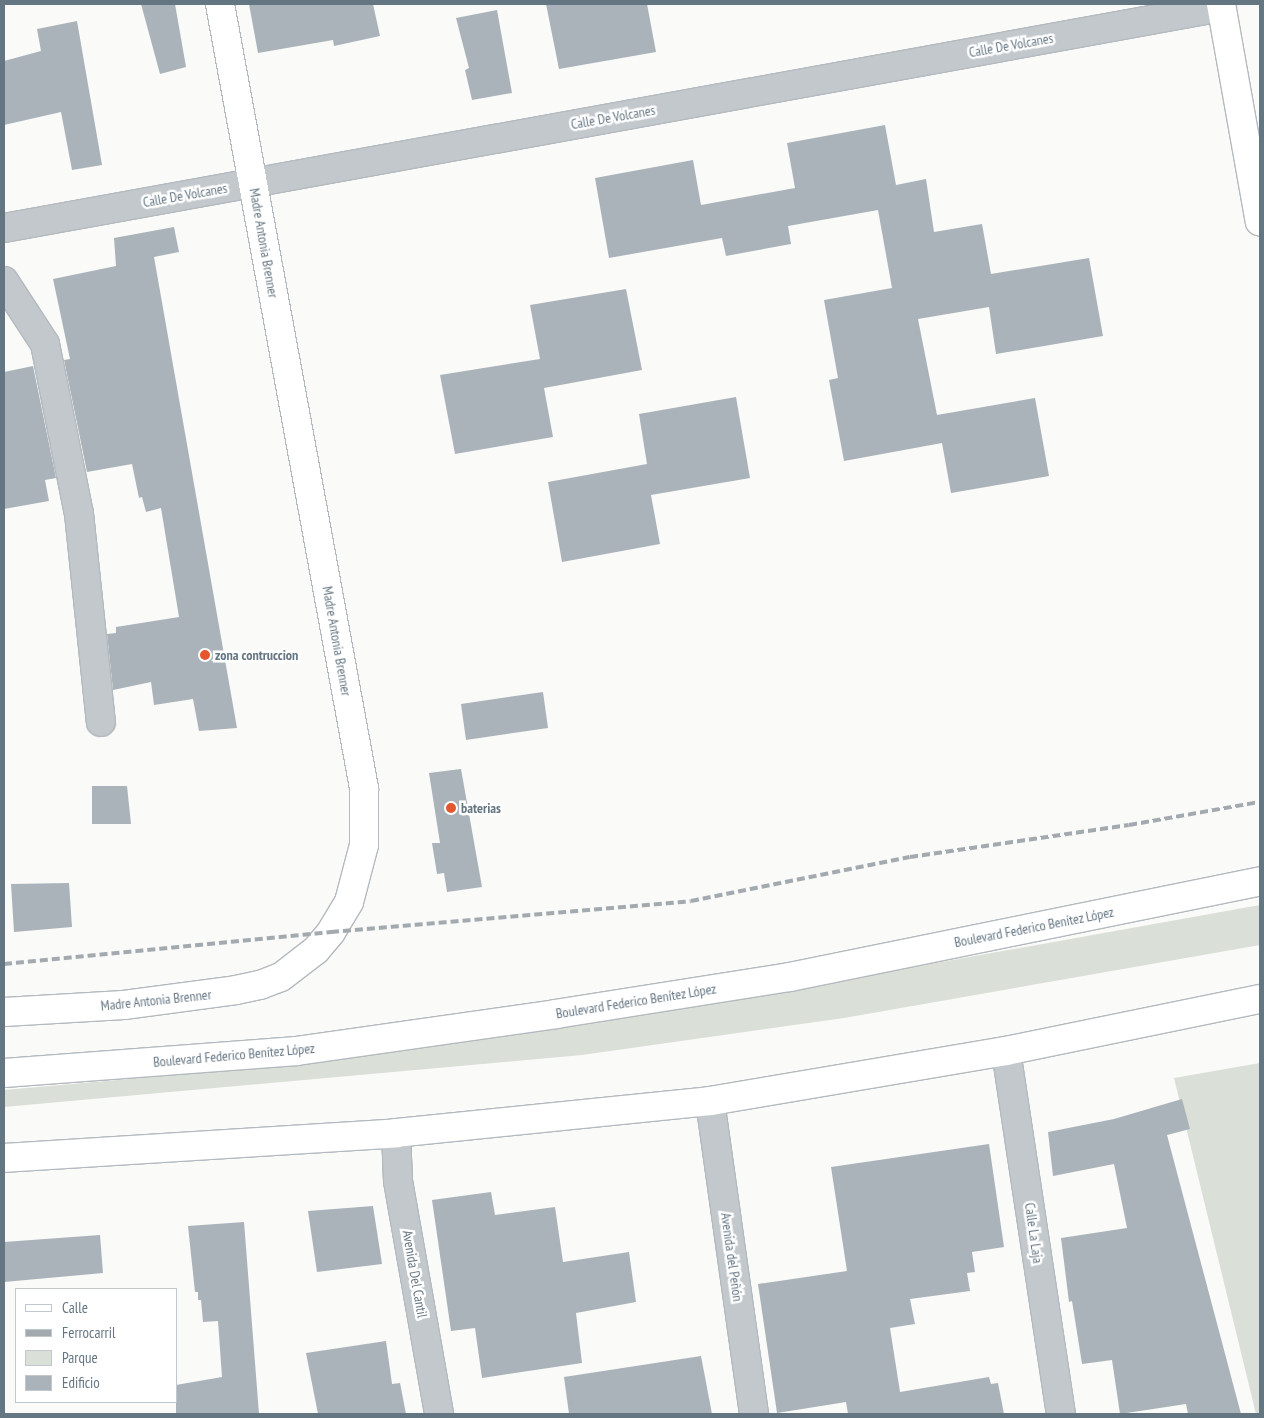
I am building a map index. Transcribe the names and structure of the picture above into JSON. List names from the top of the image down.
{
  "streets": {
    "main road": ["Madre Antonia Brenner", "Boulevard Federico Benítez López"],
    "street": [
      "Calle De Volcanes",
      "Calle La Laja",
      "Avenida del Peñón",
      "Avenida Del Cantil"
    ]
  },
  "crossings": [
    ["Calle De Volcanes", "Madre Antonia Brenner"]
  ],
  "places": ["zona contruccion", "baterias"],
  "legend": [
    "Calle",
    "Ferrocarril",
    "Parque",
    "Edificio"
  ]
}
